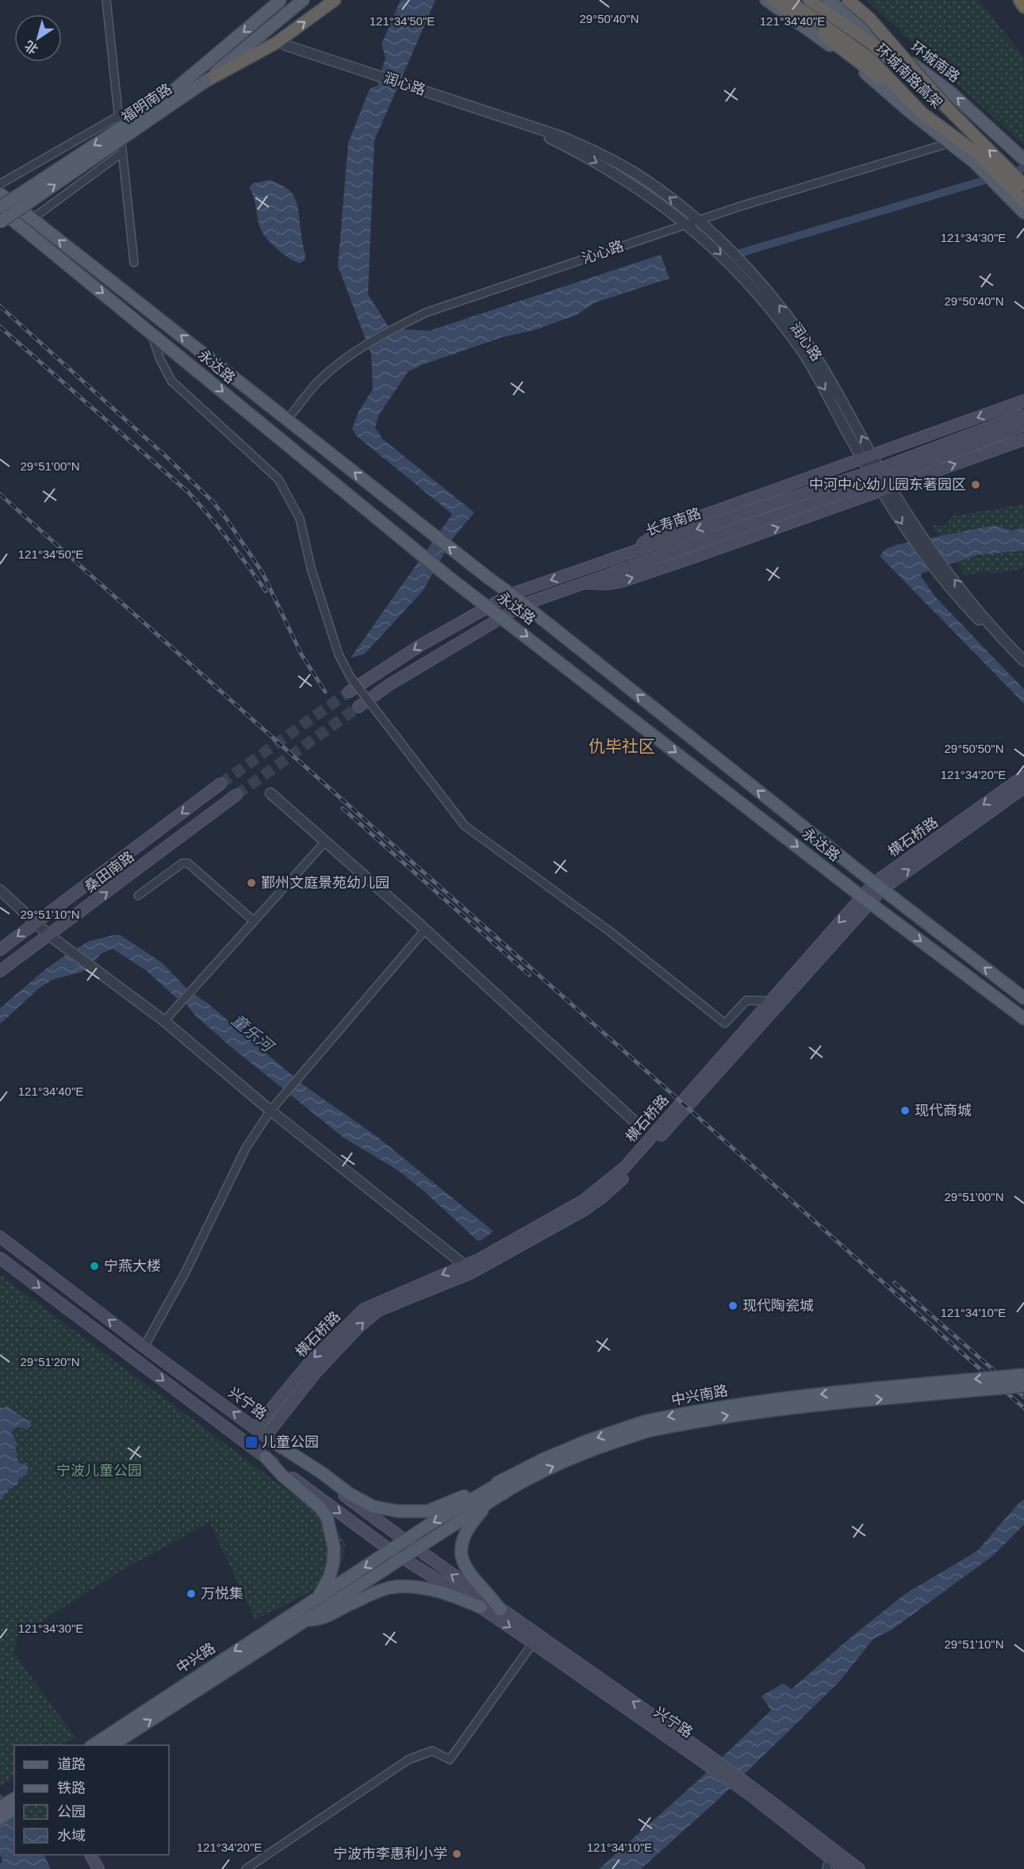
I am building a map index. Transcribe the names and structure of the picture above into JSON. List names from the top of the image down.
{
  "streets": {
    "highway": ["环城南路高架"],
    "main road": [
      "环城南路",
      "福明南路",
      "永达路",
      "长寿南路",
      "横石桥路",
      "桑田南路",
      "中兴南路",
      "兴宁路",
      "中兴路"
    ],
    "street": ["润心路", "沁心路"]
  },
  "crossings": [
    ["润心路", "沁心路"],
    ["福明南路", "永达路"],
    ["沁心路", "永达路"],
    ["永达路", "长寿南路"],
    ["永达路", "横石桥路"],
    ["横石桥路", "中兴南路"],
    ["横石桥路", "兴宁路"],
    ["中兴南路", "兴宁路"],
    ["中兴南路", "中兴路"],
    ["兴宁路", "中兴路"]
  ],
  "districts": ["仇毕社区"],
  "water": ["童乐河"],
  "parks": ["宁波儿童公园"],
  "places": {
    "other": [
      "中河中心幼儿园东著园区",
      "鄞州文庭景苑幼儿园",
      "现代商城",
      "宁燕大楼",
      "现代陶瓷城",
      "万悦集",
      "宁波市李惠利小学"
    ],
    "transit": ["儿童公园"]
  },
  "legend": [
    "道路",
    "铁路",
    "公园",
    "水域"
  ],
  "north": "bottom left",
  "coordinates": [
    "29°50'40\"N",
    "121°34'50\"E",
    "121°34'40\"E",
    "121°34'30\"E",
    "29°51'00\"N",
    "29°50'50\"N",
    "121°34'20\"E",
    "29°51'10\"N",
    "121°34'10\"E",
    "29°51'20\"N"
  ]
}
